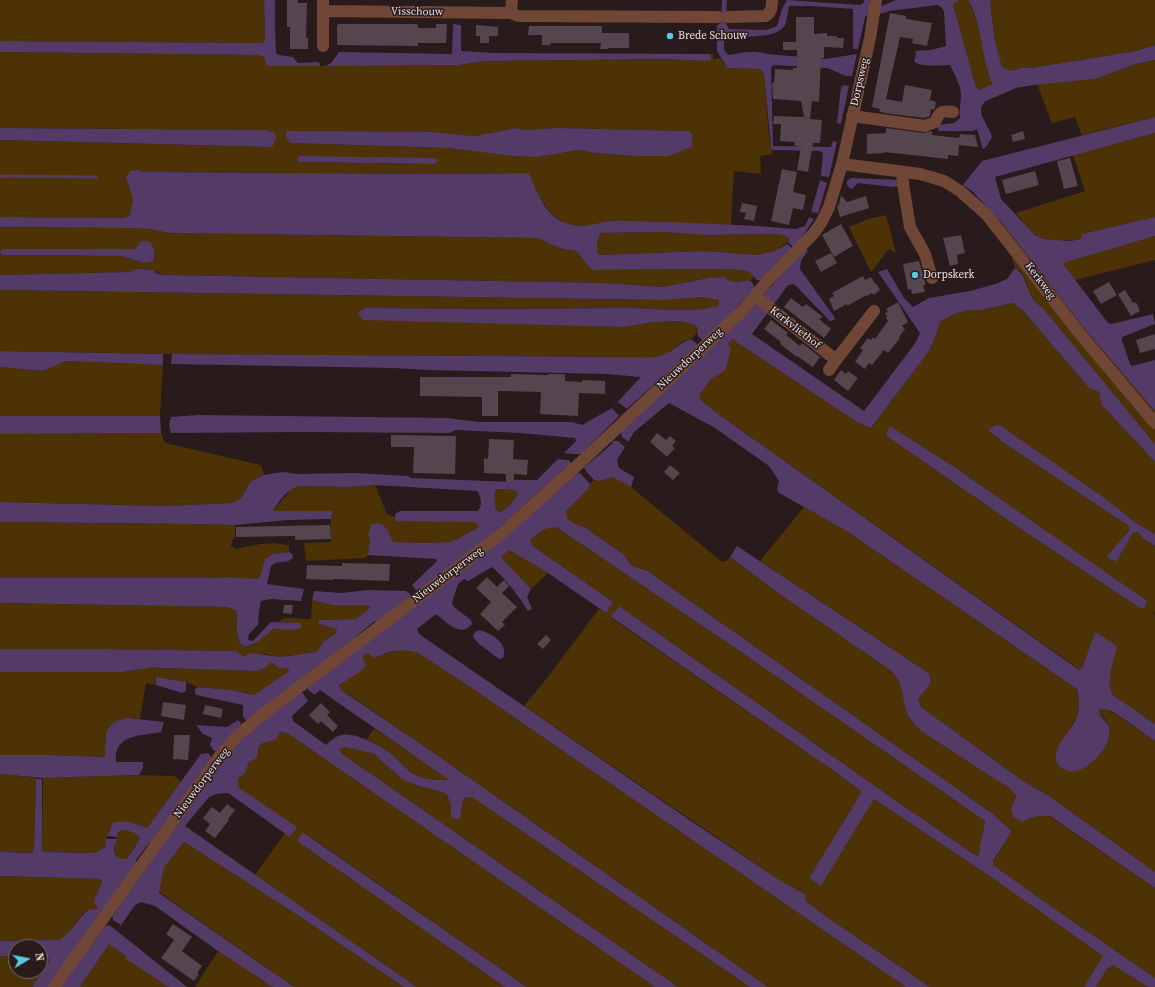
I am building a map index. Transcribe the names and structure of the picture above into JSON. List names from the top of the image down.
{
  "streets": {
    "street": [
      "Visschouw",
      "Dorpsweg",
      "Kerkweg",
      "Kerkvliethof",
      "Nieuwdorperweg"
    ]
  },
  "crossings": [
    ["Dorpsweg", "Kerkweg"],
    ["Dorpsweg", "Nieuwdorperweg"],
    ["Kerkweg", "Nieuwdorperweg"],
    ["Kerkvliethof", "Nieuwdorperweg"]
  ],
  "places": ["Brede Schouw", "Dorpskerk"],
  "north": "right"
}
